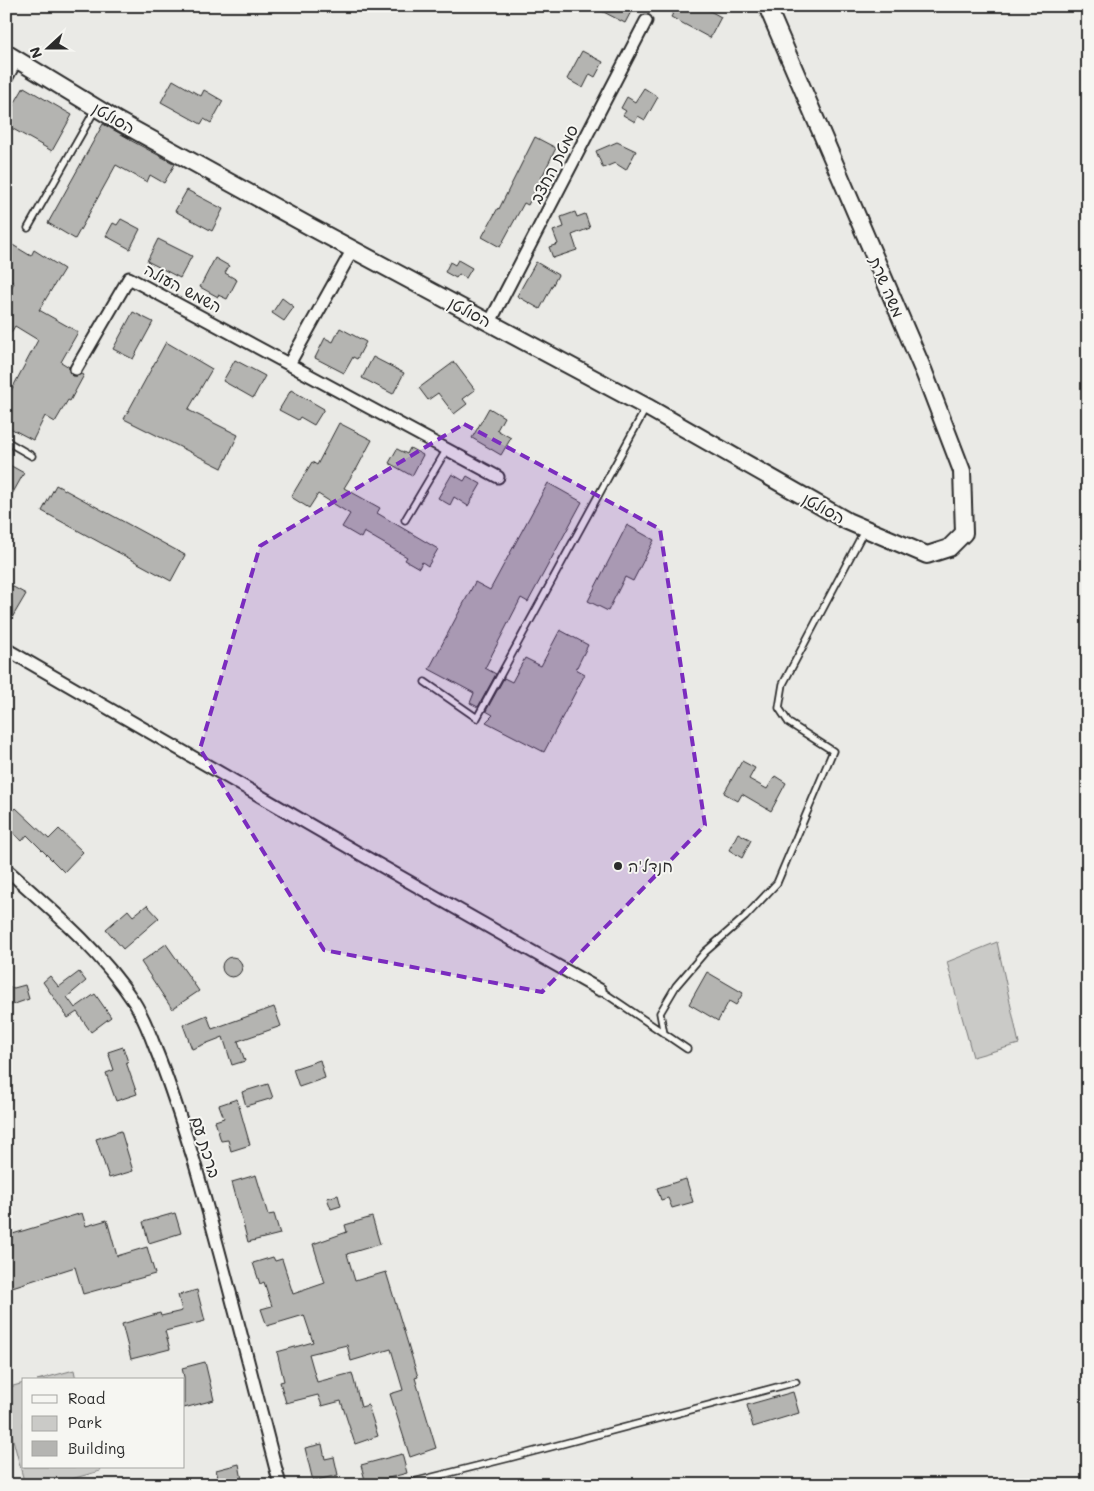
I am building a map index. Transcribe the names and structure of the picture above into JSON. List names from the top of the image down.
{
  "streets": {
    "street": [
      "הסולטן",
      "סמטת החצב",
      "משה שרת",
      "השמש העולה",
      "ברכת עם"
    ]
  },
  "crossings": [
    ["הסולטן", "סמטת החצב"],
    ["הסולטן", "משה שרת"]
  ],
  "places": ["חנדל'ה"],
  "legend": ["Road", "Park", "Building"],
  "north": "left"
}
